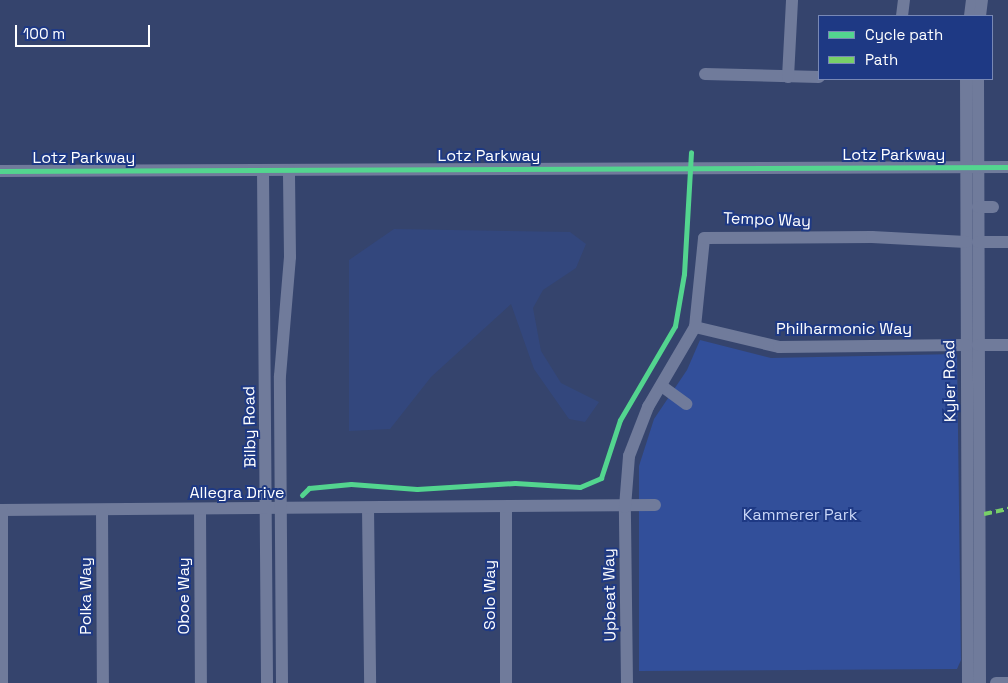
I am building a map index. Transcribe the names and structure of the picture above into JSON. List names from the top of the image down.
{
  "streets": {
    "street": [
      "Lotz Parkway",
      "Tempo Way",
      "Philharmonic Way",
      "Kyler Road",
      "Bilby Road",
      "Allegra Drive",
      "Solo Way",
      "Upbeat Way",
      "Polka Way",
      "Oboe Way"
    ]
  },
  "crossings": [
    ["Lotz Parkway", "Kyler Road"],
    ["Lotz Parkway", "Bilby Road"],
    ["Tempo Way", "Philharmonic Way"],
    ["Tempo Way", "Kyler Road"],
    ["Tempo Way", "Allegra Drive"],
    ["Tempo Way", "Upbeat Way"],
    ["Philharmonic Way", "Kyler Road"],
    ["Bilby Road", "Allegra Drive"],
    ["Allegra Drive", "Solo Way"],
    ["Allegra Drive", "Upbeat Way"],
    ["Allegra Drive", "Polka Way"],
    ["Allegra Drive", "Oboe Way"]
  ],
  "parks": ["Kammerer Park"],
  "legend": ["Cycle path", "Path"],
  "scale_bar": "100 m"
}
